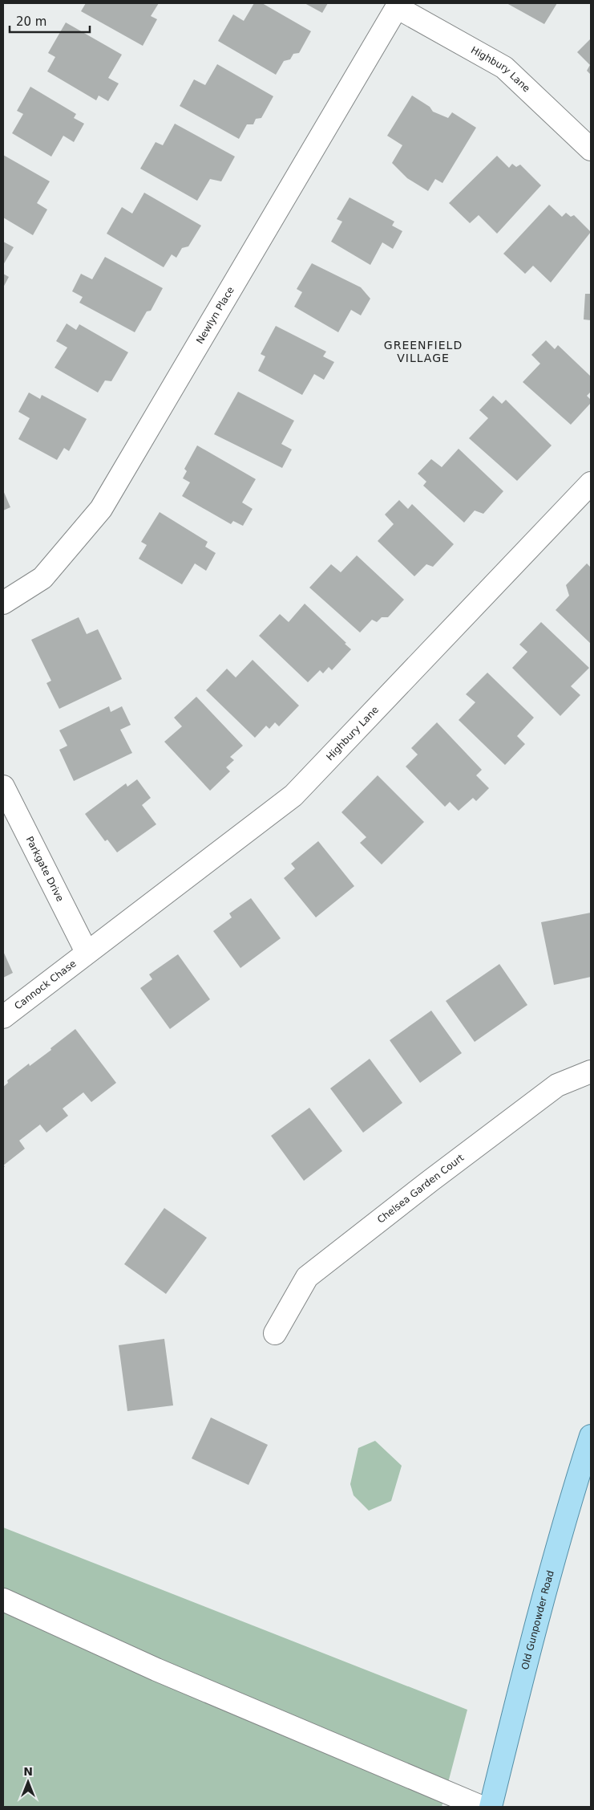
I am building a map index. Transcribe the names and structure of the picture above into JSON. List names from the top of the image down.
{
  "streets": {
    "main road": ["Old Gunpowder Road"],
    "street": [
      "Highbury Lane",
      "Newlyn Place",
      "Parkgate Drive",
      "Cannock Chase",
      "Chelsea Garden Court"
    ]
  },
  "crossings": [
    ["Highbury Lane", "Newlyn Place"],
    ["Highbury Lane", "Parkgate Drive"],
    ["Highbury Lane", "Cannock Chase"],
    ["Parkgate Drive", "Cannock Chase"]
  ],
  "districts": ["GREENFIELD VILLAGE"],
  "scale_bar": "20 m",
  "north": "top"
}
